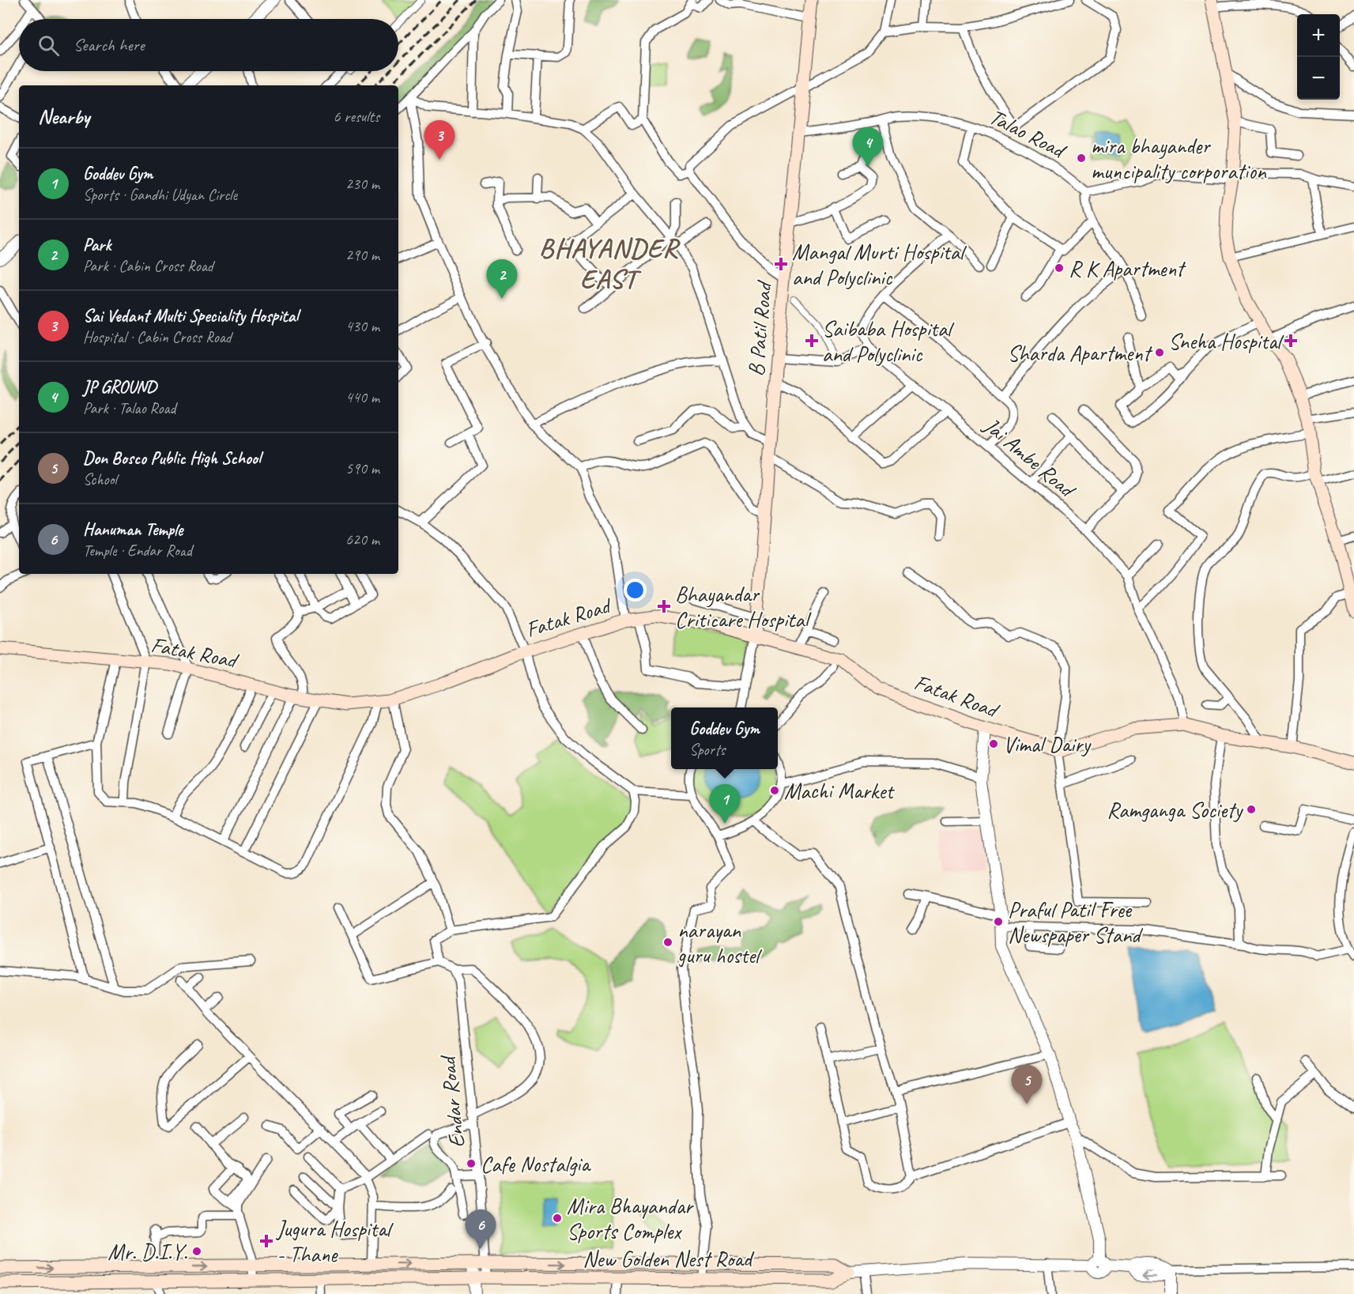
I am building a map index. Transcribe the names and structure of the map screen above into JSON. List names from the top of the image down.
{
  "streets": {
    "main road": ["B Patil Road", "Fatak Road", "New Golden Nest Road"],
    "street": ["Talao Road", "Jai Ambe Road", "Endar Road"]
  },
  "crossings": [
    ["Talao Road", "B Patil Road"],
    ["B Patil Road", "Fatak Road"],
    ["Endar Road", "New Golden Nest Road"]
  ],
  "districts": ["BHAYANDER EAST"],
  "places": {
    "other": [
      "mira bhayander muncipality corporation",
      "R K Apartment",
      "Sharda Apartment",
      "Vimal Dairy",
      "Machi Market",
      "Ramganga Society",
      "Praful Patil Free Newspaper Stand",
      "narayan guru hostel",
      "Cafe Nostalgia",
      "Mira Bhayandar Sports Complex",
      "Mr. D.I.Y."
    ],
    "health": [
      "Mangal Murti Hospital and Polyclinic",
      "Saibaba Hospital and Polyclinic",
      "Sneha Hospital",
      "Bhayandar Criticare Hospital",
      "Jugura Hospital - Thane"
    ]
  },
  "page": {
    "map_buttons": ["+", "−"],
    "search": "Search here",
    "heading": ["Nearby", "6 results"],
    "pins": [
      "3",
      "4",
      "2",
      "1",
      "5",
      "6"
    ],
    "list": [
      {
        "mark": "1",
        "name": "Goddev Gym",
        "note": "Sports · Gandhi Udyan Circle",
        "value": "230 m"
      },
      {
        "mark": "2",
        "name": "Park",
        "note": "Park · Cabin Cross Road",
        "value": "290 m"
      },
      {
        "mark": "3",
        "name": "Sai Vedant Multi Speciality Hospital",
        "note": "Hospital · Cabin Cross Road",
        "value": "430 m"
      },
      {
        "mark": "4",
        "name": "JP GROUND",
        "note": "Park · Talao Road",
        "value": "440 m"
      },
      {
        "mark": "5",
        "name": "Don Bosco Public High School",
        "note": "School",
        "value": "590 m"
      },
      {
        "mark": "6",
        "name": "Hanuman Temple",
        "note": "Temple · Endar Road",
        "value": "620 m"
      }
    ],
    "popup": ["Goddev Gym", "Sports"]
  }
}
